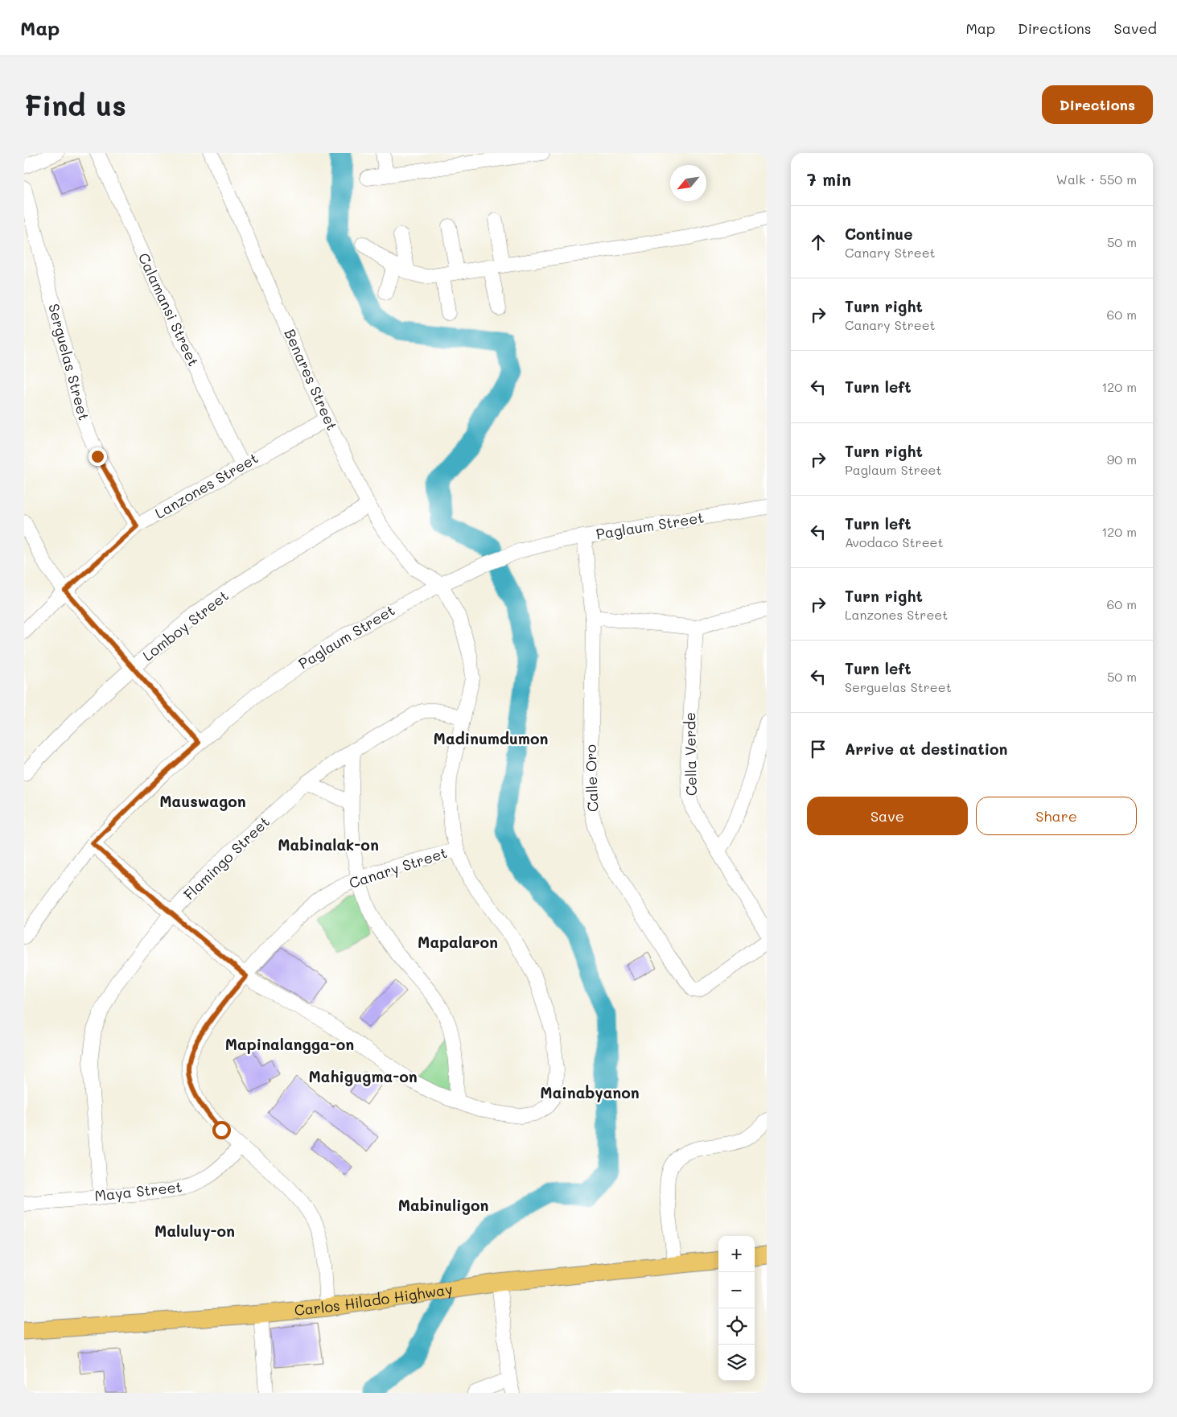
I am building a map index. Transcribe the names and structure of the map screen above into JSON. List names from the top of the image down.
{
  "streets": {
    "main road": ["Carlos Hilado Highway"],
    "street": [
      "Calamansi Street",
      "Serguelas Street",
      "Benares Street",
      "Lanzones Street",
      "Paglaum Street",
      "Lomboy Street",
      "Cella Verde",
      "Calle Oro",
      "Flamingo Street",
      "Canary Street",
      "Maya Street"
    ]
  },
  "crossings": [
    ["Calamansi Street", "Lanzones Street"],
    ["Serguelas Street", "Lanzones Street"],
    ["Benares Street", "Lanzones Street"],
    ["Benares Street", "Paglaum Street"],
    ["Benares Street", "Lomboy Street"],
    ["Paglaum Street", "Calle Oro"],
    ["Flamingo Street", "Maya Street"],
    ["Canary Street", "Maya Street"],
    ["Canary Street", "Carlos Hilado Highway"]
  ],
  "districts": [
    "Madinumdumon",
    "Mauswagon",
    "Mabinalak-on",
    "Mapalaron",
    "Mapinalangga-on",
    "Mahigugma-on",
    "Mainabyanon",
    "Mabinuligon",
    "Maluluy-on"
  ],
  "north": "bottom left",
  "page": {
    "header": "Map",
    "nav": ["Map", "Directions", "Saved"],
    "buttons": [
      "Directions",
      ["Save", "Share"]
    ],
    "title": "Find us",
    "heading": ["7 min", "Walk · 550 m"],
    "list": [
      ["Continue", "Canary Street", "50 m"],
      ["Turn right", "Canary Street", "60 m"],
      ["Turn left", "120 m"],
      ["Turn right", "Paglaum Street", "90 m"],
      ["Turn left", "Avodaco Street", "120 m"],
      ["Turn right", "Lanzones Street", "60 m"],
      ["Turn left", "Serguelas Street", "50 m"],
      "Arrive at destination"
    ],
    "map_buttons": ["+", "−"]
  }
}
